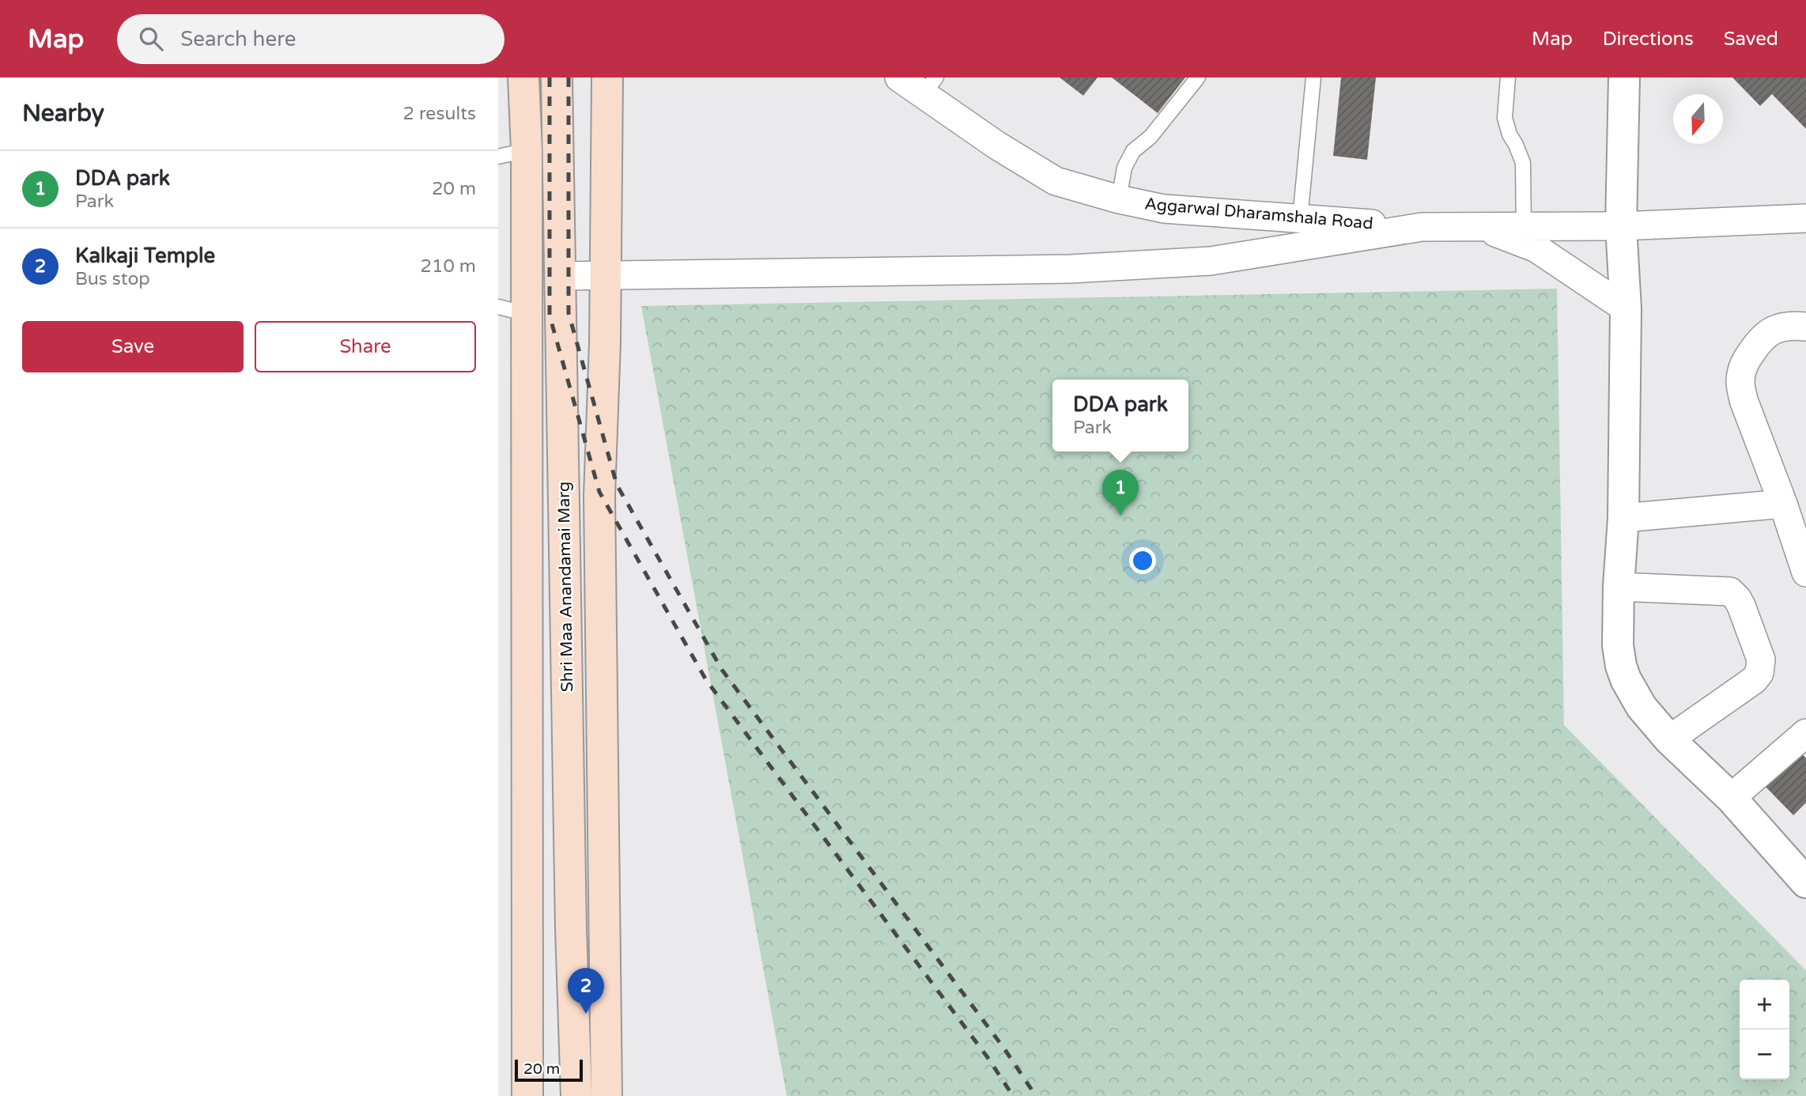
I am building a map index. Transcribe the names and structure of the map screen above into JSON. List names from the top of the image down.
{
  "streets": {
    "main road": ["Shri Maa Anandamai Marg"],
    "street": ["Aggarwal Dharamshala Road"]
  },
  "scale_bar": "20 m",
  "north": "bottom",
  "page": {
    "header": "Map",
    "search": "Search here",
    "nav": ["Map", "Directions", "Saved"],
    "heading": ["Nearby", "2 results"],
    "list": [
      {
        "mark": "1",
        "name": "DDA park",
        "note": "Park",
        "value": "20 m"
      },
      {
        "mark": "2",
        "name": "Kalkaji Temple",
        "note": "Bus stop",
        "value": "210 m"
      }
    ],
    "buttons": ["Save", "Share"],
    "popup": ["DDA park", "Park"],
    "pins": ["1", "2"],
    "map_buttons": ["+", "−"],
    "scale": "20 m"
  }
}
